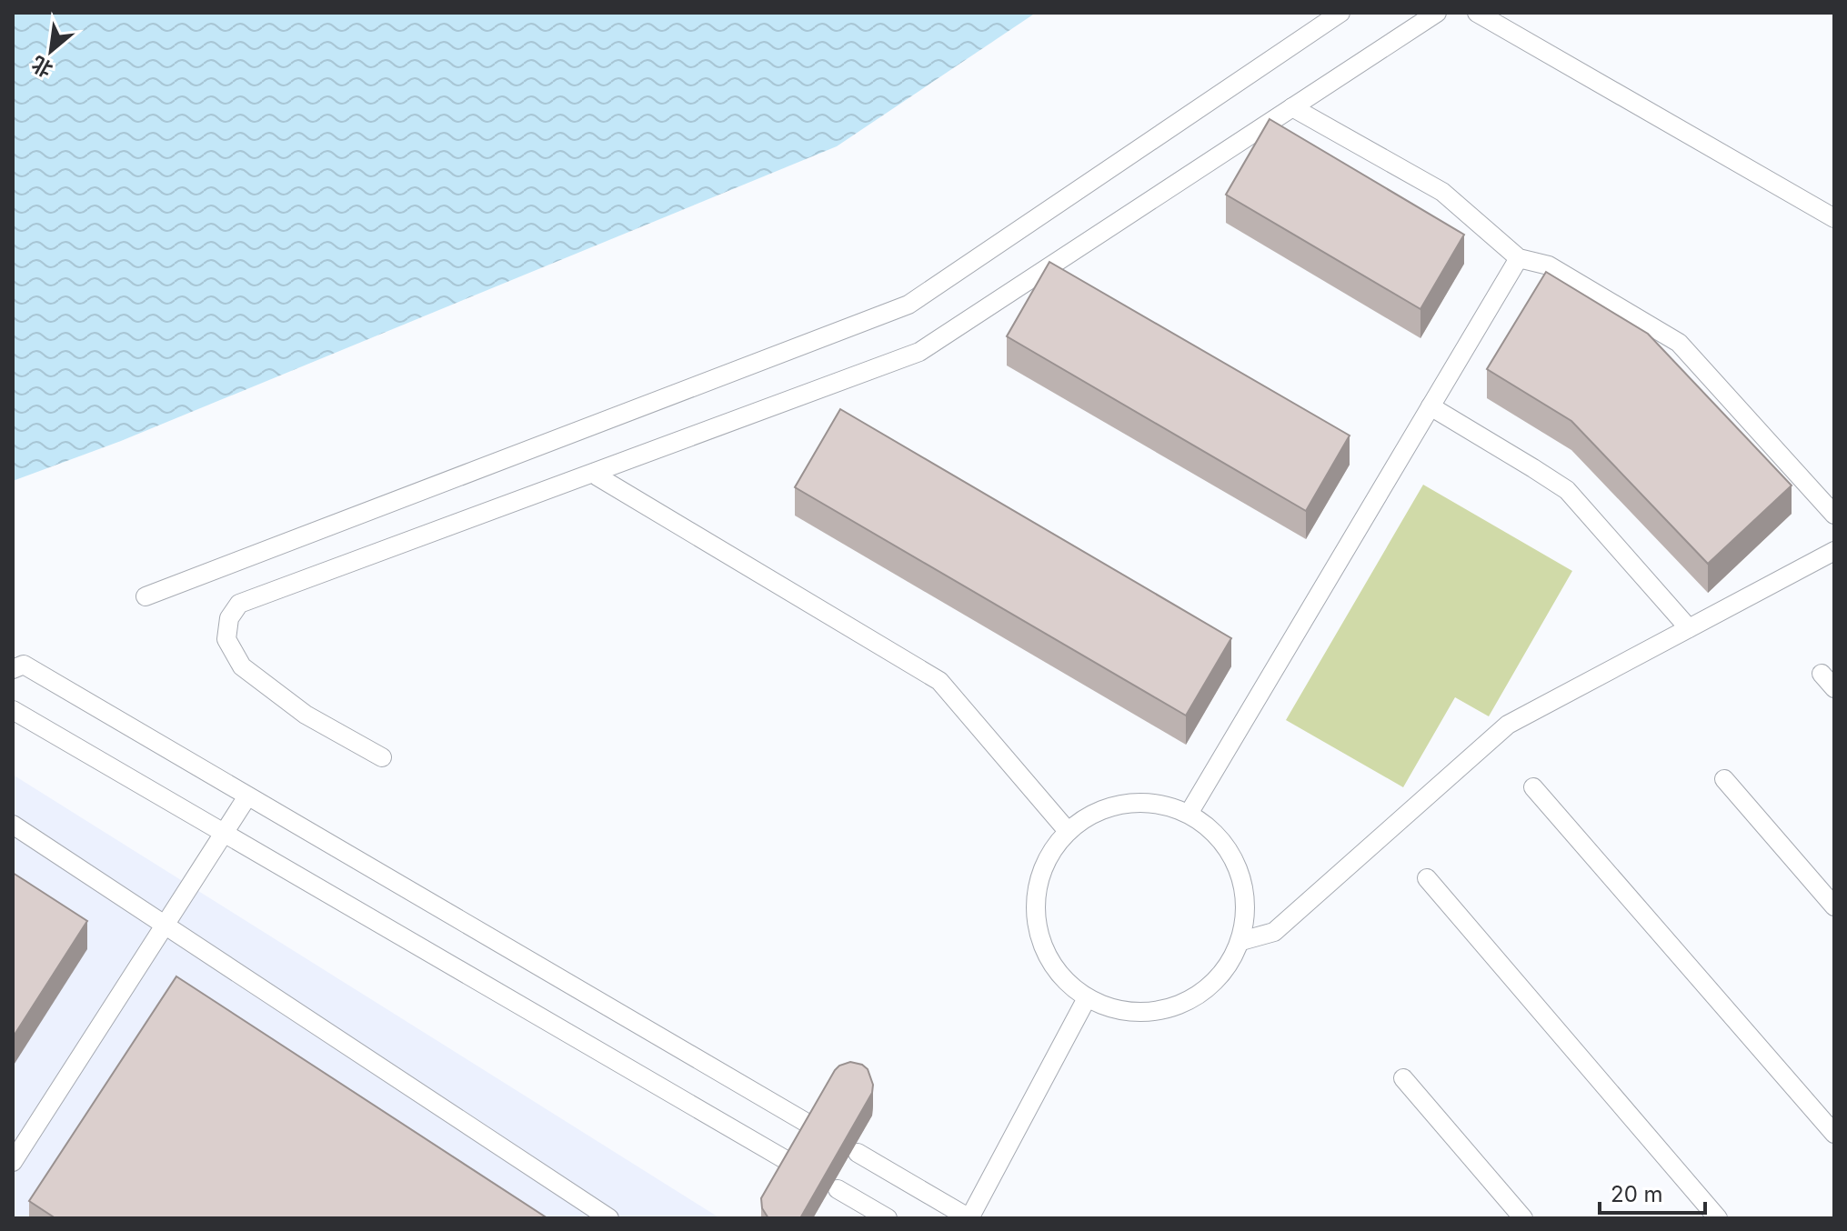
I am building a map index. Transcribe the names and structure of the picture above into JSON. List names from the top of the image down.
{
  "scale_bar": "20 m",
  "north": "bottom left"
}
